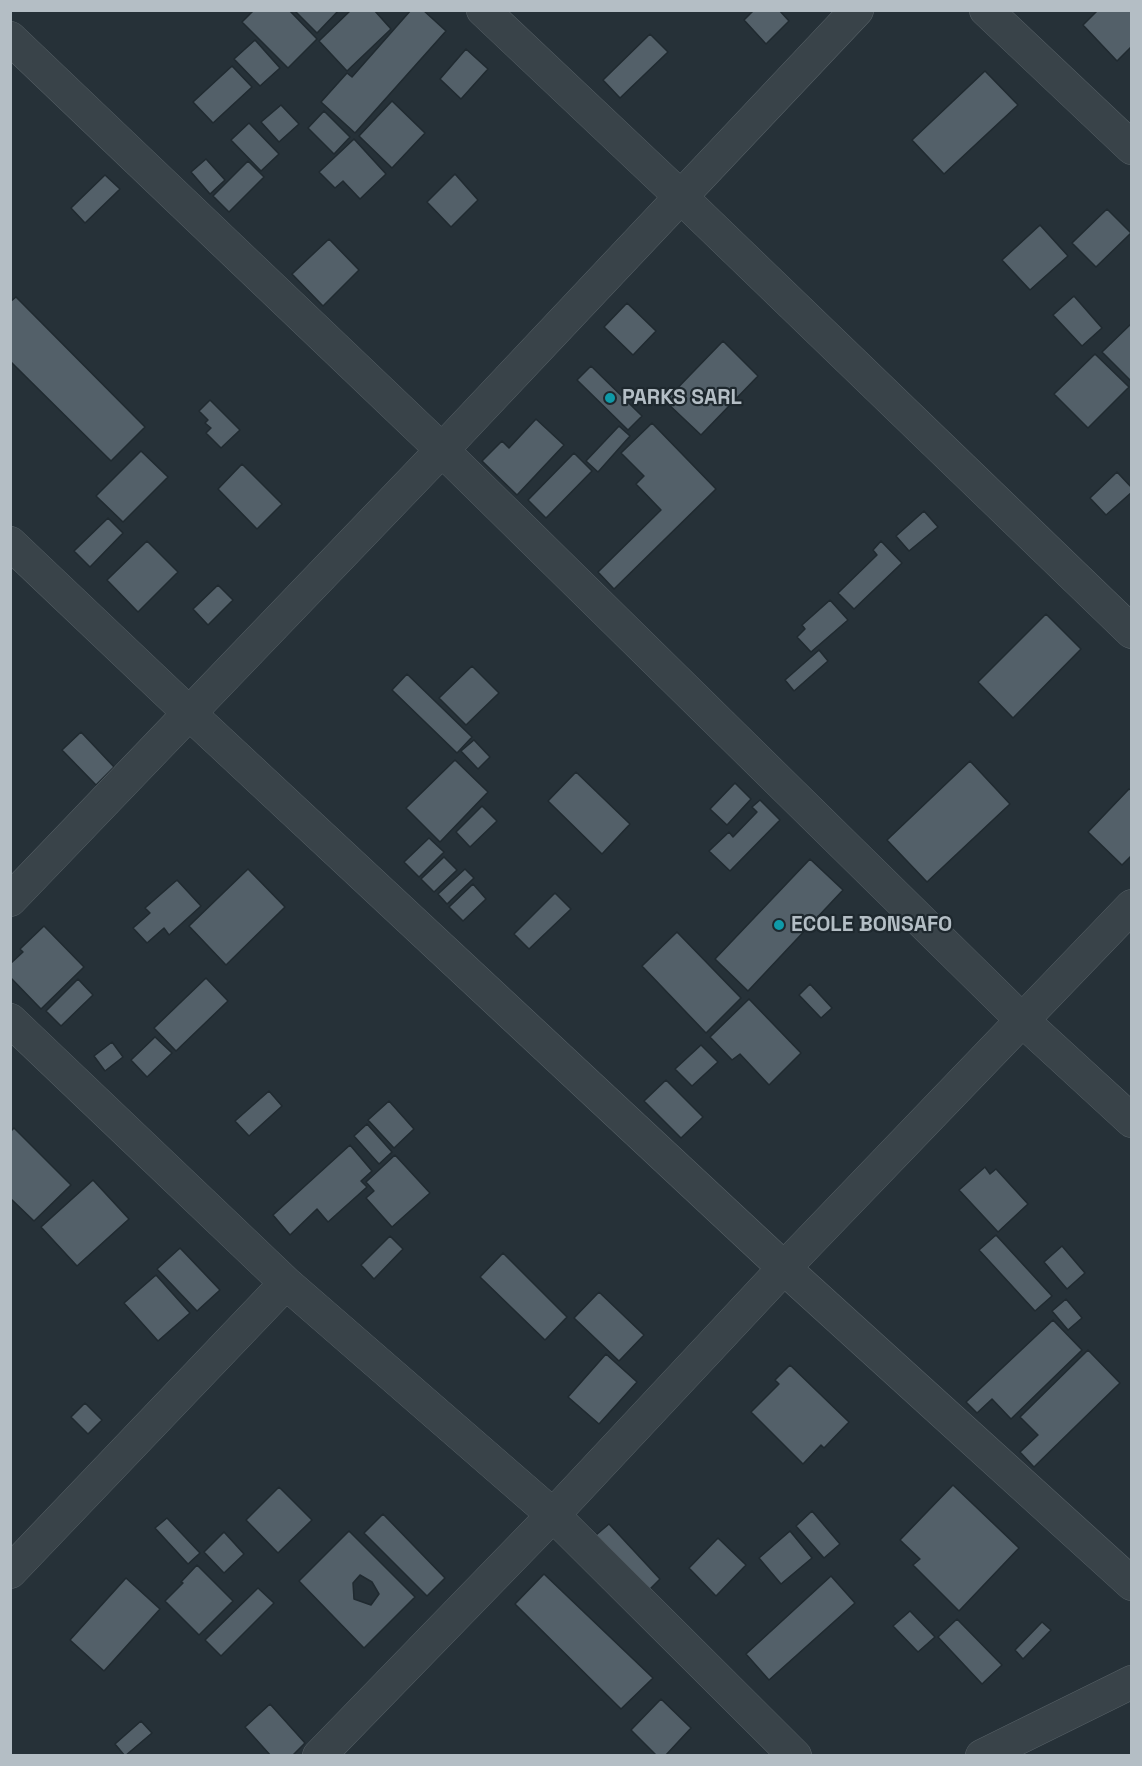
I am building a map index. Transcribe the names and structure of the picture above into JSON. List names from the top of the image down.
{
  "places": ["PARKS SARL", "ECOLE BONSAFO"]
}
